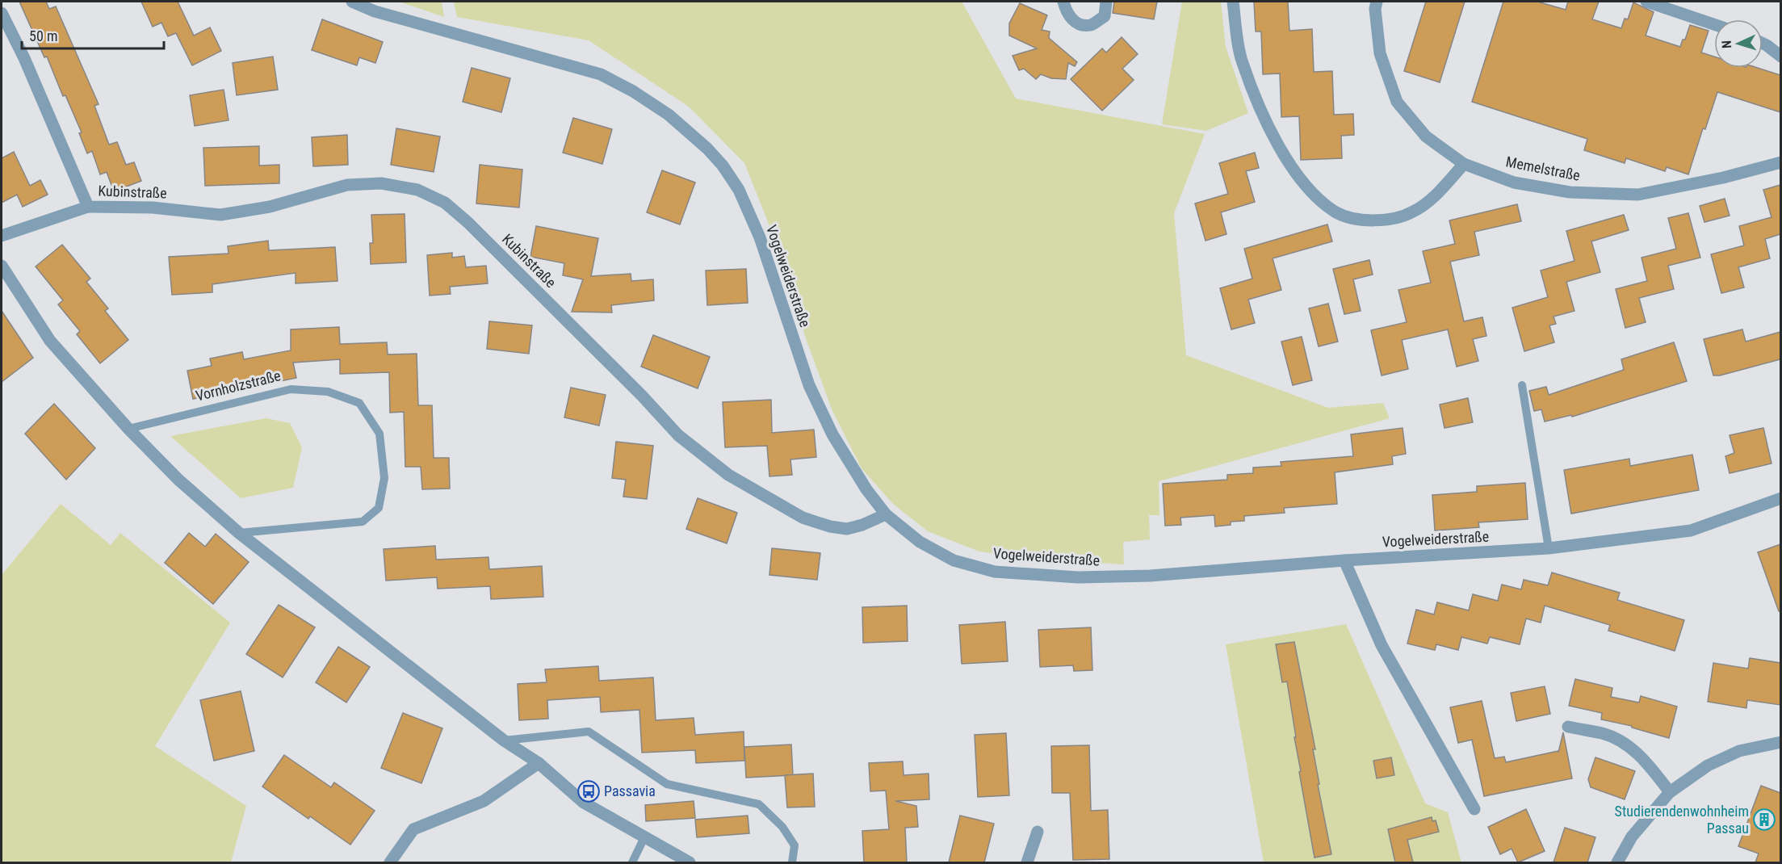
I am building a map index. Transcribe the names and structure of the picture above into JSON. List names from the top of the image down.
{
  "streets": {
    "street": ["Memelstraße", "Kubinstraße", "Vogelweiderstraße"],
    "lane": ["Vornholzstraße"]
  },
  "crossings": [
    ["Kubinstraße", "Vogelweiderstraße"]
  ],
  "places": {
    "bus stop": ["Passavia"],
    "building": ["Studierendenwohnheim Passau"]
  },
  "scale_bar": "50 m",
  "north": "left"
}
